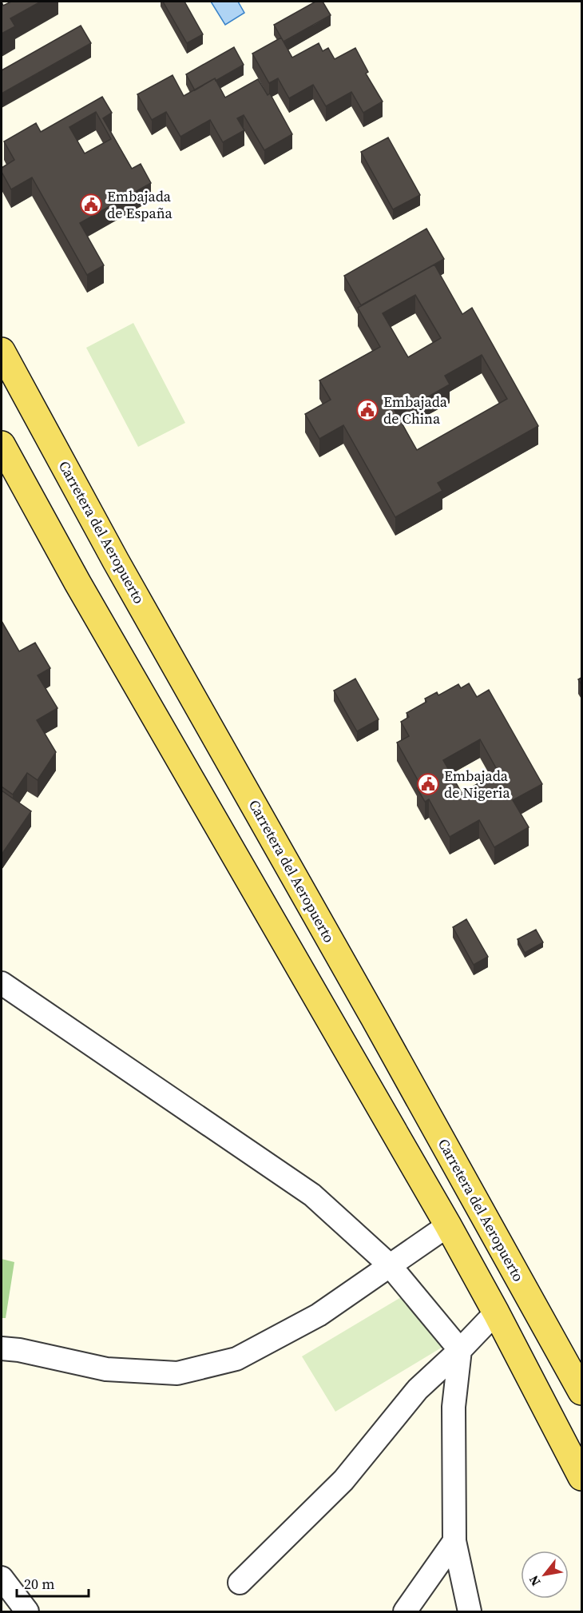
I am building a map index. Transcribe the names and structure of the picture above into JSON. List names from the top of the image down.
{
  "streets": {
    "main road": ["Carretera del Aeropuerto"]
  },
  "places": {
    "public building": ["Embajada de España", "Embajada de China", "Embajada de Nigeria"]
  },
  "scale_bar": "20 m",
  "north": "bottom left"
}
